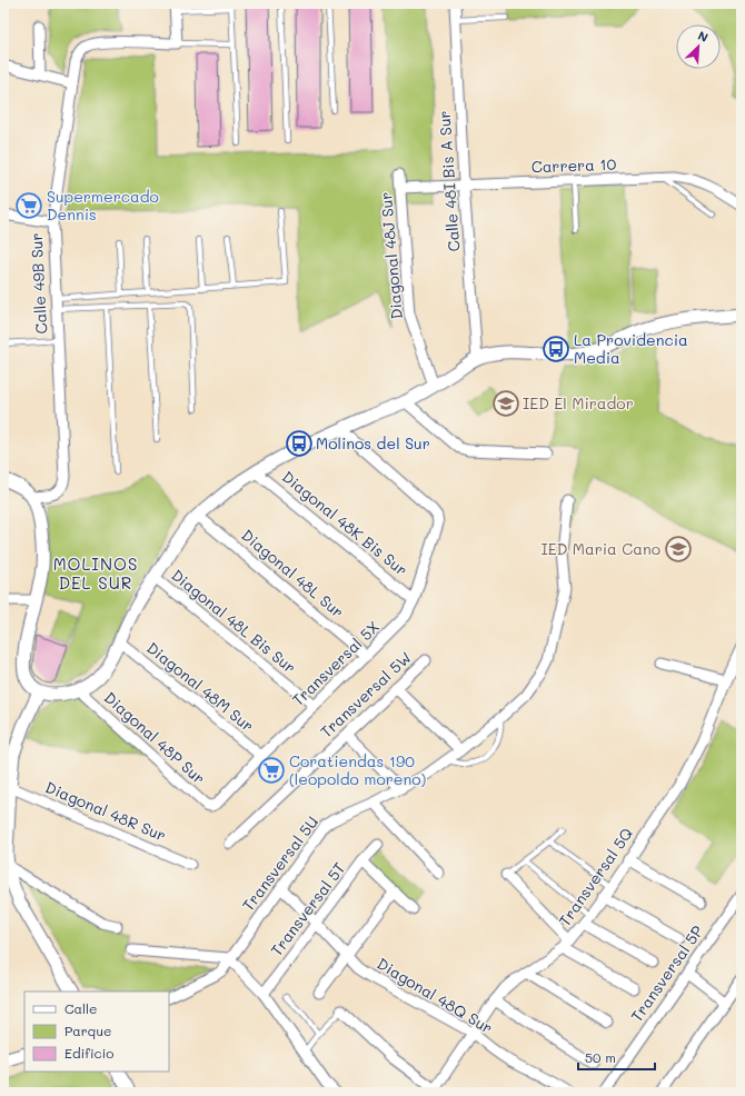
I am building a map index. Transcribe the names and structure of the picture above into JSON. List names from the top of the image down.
{
  "streets": {
    "street": [
      "Carrera 10",
      "Calle 48I Bis A Sur",
      "Diagonal 48J Sur",
      "Calle 49B Sur",
      "Diagonal 48K Bis Sur",
      "Diagonal 48L Sur",
      "Diagonal 48L Bis Sur",
      "Transversal 5X",
      "Diagonal 48M Sur",
      "Transversal 5W",
      "Diagonal 48P Sur",
      "Diagonal 48R Sur",
      "Transversal 5U",
      "Transversal 5Q",
      "Transversal 5T",
      "Transversal 5P",
      "Diagonal 48Q Sur"
    ]
  },
  "crossings": [
    ["Carrera 10", "Calle 48I Bis A Sur"],
    ["Carrera 10", "Diagonal 48J Sur"],
    ["Diagonal 48K Bis Sur", "Transversal 5X"],
    ["Diagonal 48L Sur", "Transversal 5X"],
    ["Diagonal 48L Bis Sur", "Transversal 5X"],
    ["Transversal 5X", "Diagonal 48M Sur"],
    ["Transversal 5X", "Diagonal 48P Sur"],
    ["Transversal 5U", "Diagonal 48Q Sur"],
    ["Transversal 5Q", "Diagonal 48Q Sur"],
    ["Transversal 5T", "Diagonal 48Q Sur"]
  ],
  "districts": ["MOLINOS DEL SUR"],
  "places": {
    "supermarket": ["Supermercado Dennis", "Coratiendas 190 (leopoldo moreno)"],
    "bus stop": ["La Providencia Media", "Molinos del Sur"],
    "school or university": ["IED El Mirador", "IED Maria Cano"]
  },
  "legend": ["Calle", "Parque", "Edificio"],
  "scale_bar": "50 m",
  "north": "top right"
}
